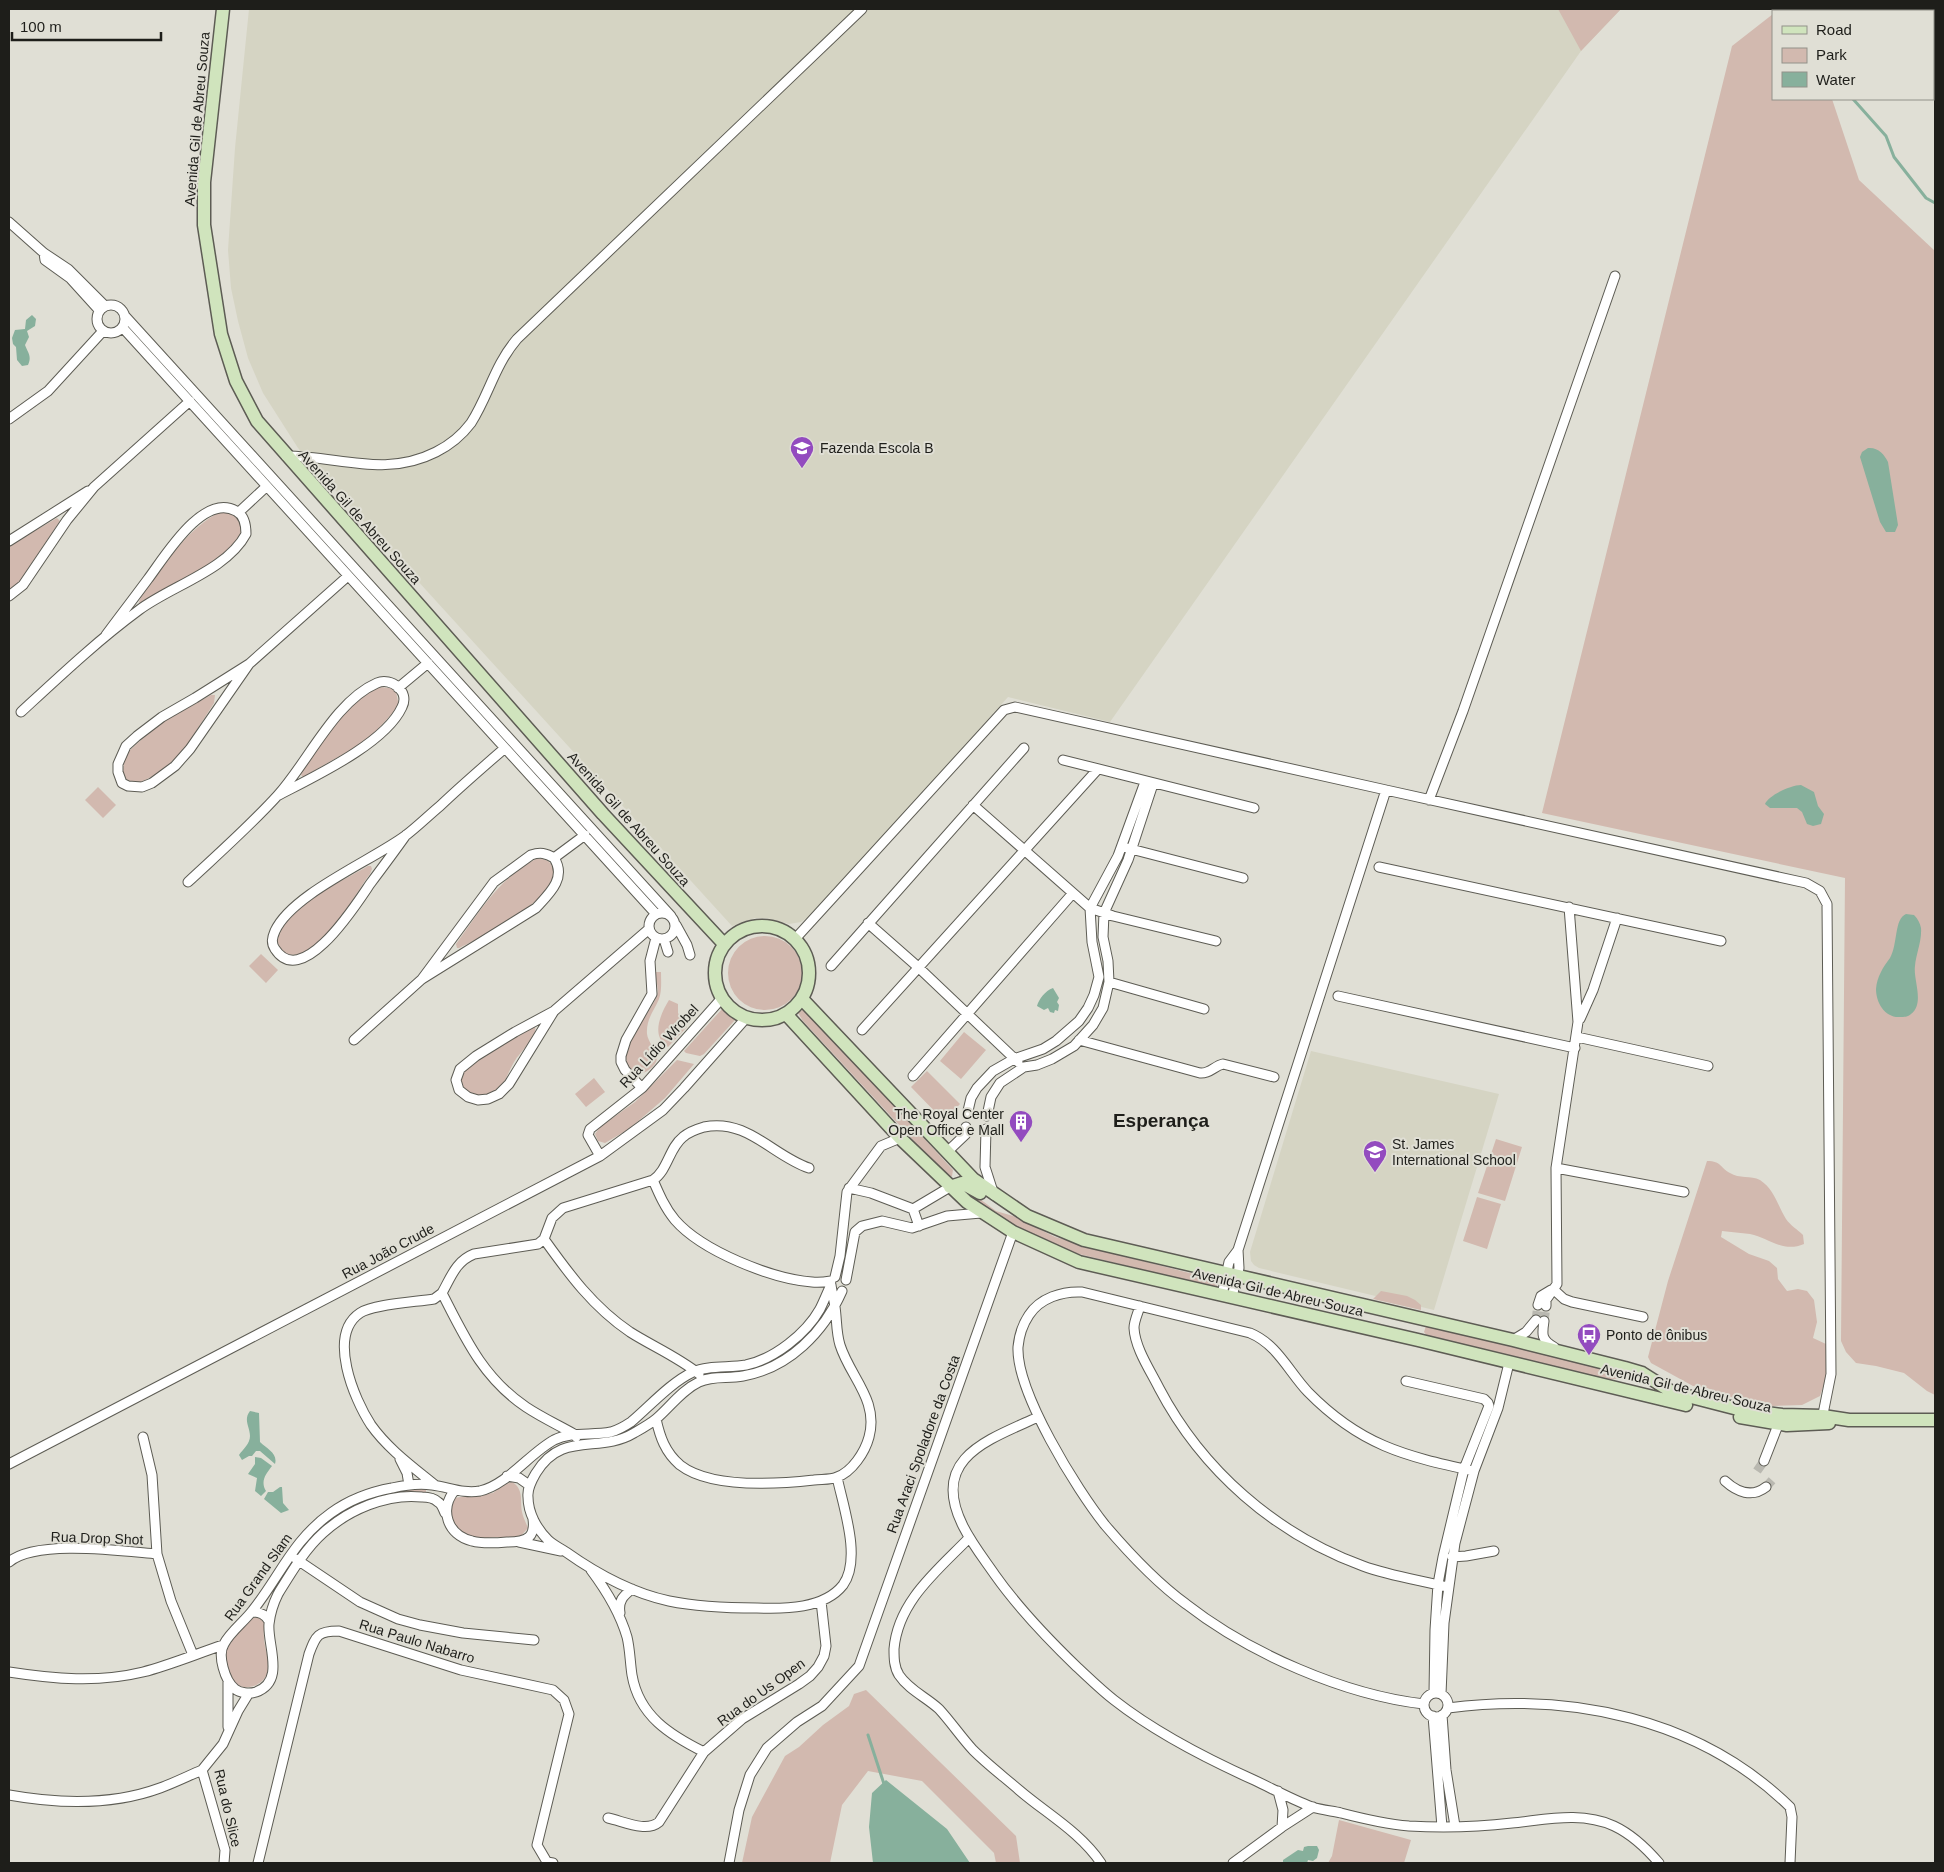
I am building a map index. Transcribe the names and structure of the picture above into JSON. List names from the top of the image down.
{
  "streets": {
    "street": [
      "Avenida Gil de Abreu Souza",
      "Rua Lídio Wrobel",
      "Rua João Crude",
      "Rua Araci Spoladore da Costa",
      "Rua Drop Shot",
      "Rua Grand Slam",
      "Rua Paulo Nabarro",
      "Rua do Us Open",
      "Rua do Slice"
    ]
  },
  "crossings": [
    ["Avenida Gil de Abreu Souza", "Rua Lídio Wrobel"],
    ["Avenida Gil de Abreu Souza", "Rua João Crude"],
    ["Avenida Gil de Abreu Souza", "Rua Araci Spoladore da Costa"],
    ["Avenida Gil de Abreu Souza", "Rua Grand Slam"],
    ["Rua Lídio Wrobel", "Rua João Crude"],
    ["Rua Grand Slam", "Rua do Slice"]
  ],
  "districts": ["Esperança"],
  "places": {
    "school or university": ["Fazenda Escola B", "St. James International School"],
    "building": ["The Royal Center Open Office e Mall"],
    "bus stop": ["Ponto de ônibus"]
  },
  "legend": ["Road", "Park", "Water"],
  "scale_bar": "100 m"
}
